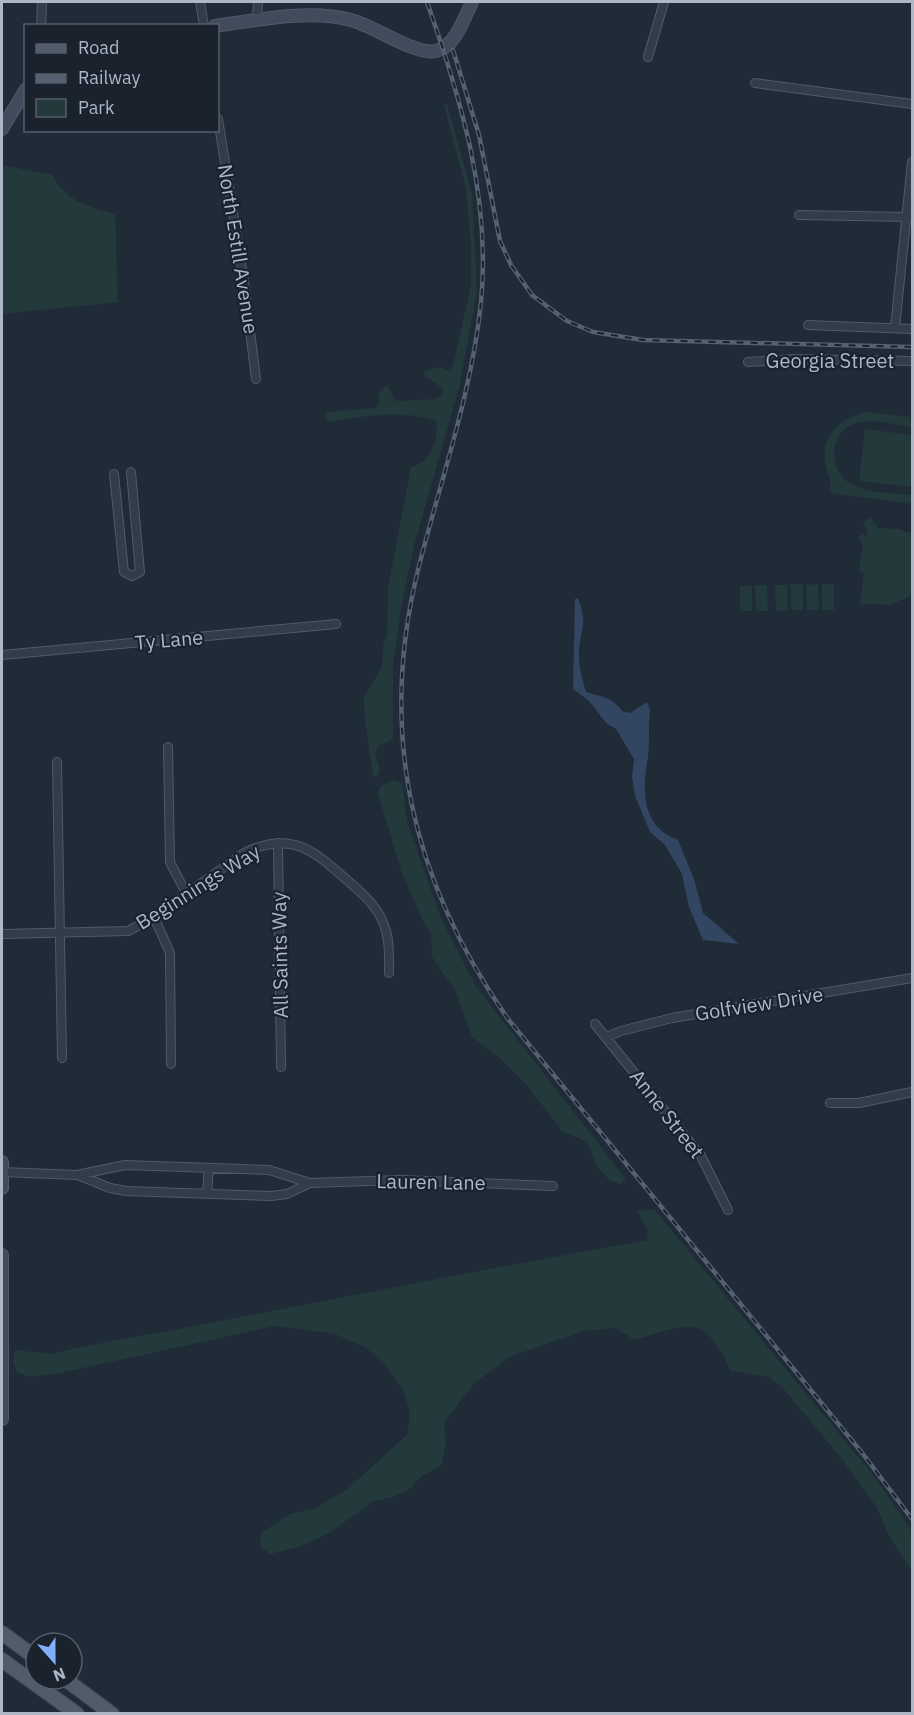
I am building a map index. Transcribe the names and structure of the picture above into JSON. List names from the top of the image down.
{
  "streets": {
    "street": [
      "North Estill Avenue",
      "Georgia Street",
      "Ty Lane",
      "Beginnings Way",
      "All Saints Way",
      "Golfview Drive",
      "Anne Street",
      "Lauren Lane"
    ]
  },
  "crossings": [
    ["Beginnings Way", "All Saints Way"],
    ["Golfview Drive", "Anne Street"]
  ],
  "legend": ["Road", "Railway", "Park"],
  "north": "bottom"
}
